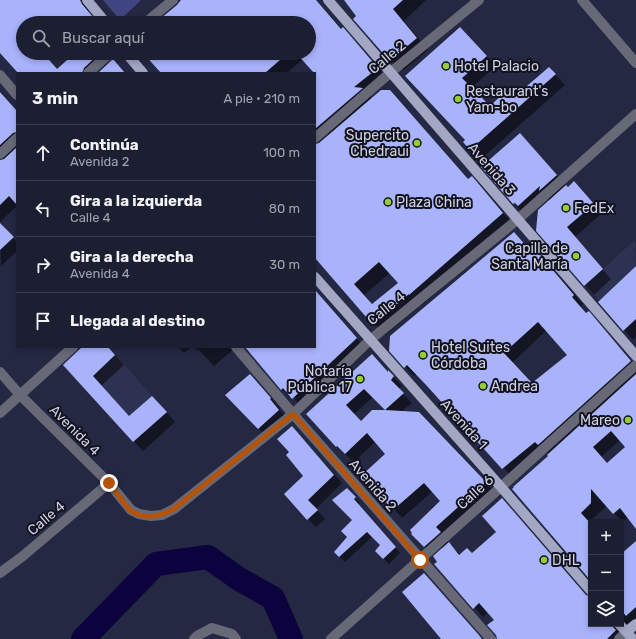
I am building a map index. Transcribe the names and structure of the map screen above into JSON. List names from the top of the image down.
{
  "streets": {
    "main road": ["Avenida 3", "Avenida 1"],
    "street": [
      "Calle 2",
      "Calle 4",
      "Avenida 4",
      "Avenida 2",
      "Calle 6"
    ]
  },
  "crossings": [
    ["Calle 2", "Avenida 3"],
    ["Avenida 3", "Calle 4"],
    ["Calle 4", "Avenida 1"],
    ["Calle 4", "Avenida 4"],
    ["Calle 4", "Avenida 2"],
    ["Avenida 1", "Calle 6"],
    ["Avenida 2", "Calle 6"]
  ],
  "places": [
    "Hotel Palacio",
    "Restaurant's Yam-bo",
    "Supercito Chedraui",
    "Plaza China",
    "FedEx",
    "Capilla de Santa María",
    "Hotel Suites Córdoba",
    "Notaría Pública 17",
    "Andrea",
    "Mareo",
    "DHL"
  ],
  "page": {
    "search": "Buscar aquí",
    "heading": ["3 min", "A pie · 210 m"],
    "list": [
      ["Continúa", "Avenida 2", "100 m"],
      ["Gira a la izquierda", "Calle 4", "80 m"],
      ["Gira a la derecha", "Avenida 4", "30 m"],
      "Llegada al destino"
    ],
    "map_buttons": ["+", "−"]
  }
}
